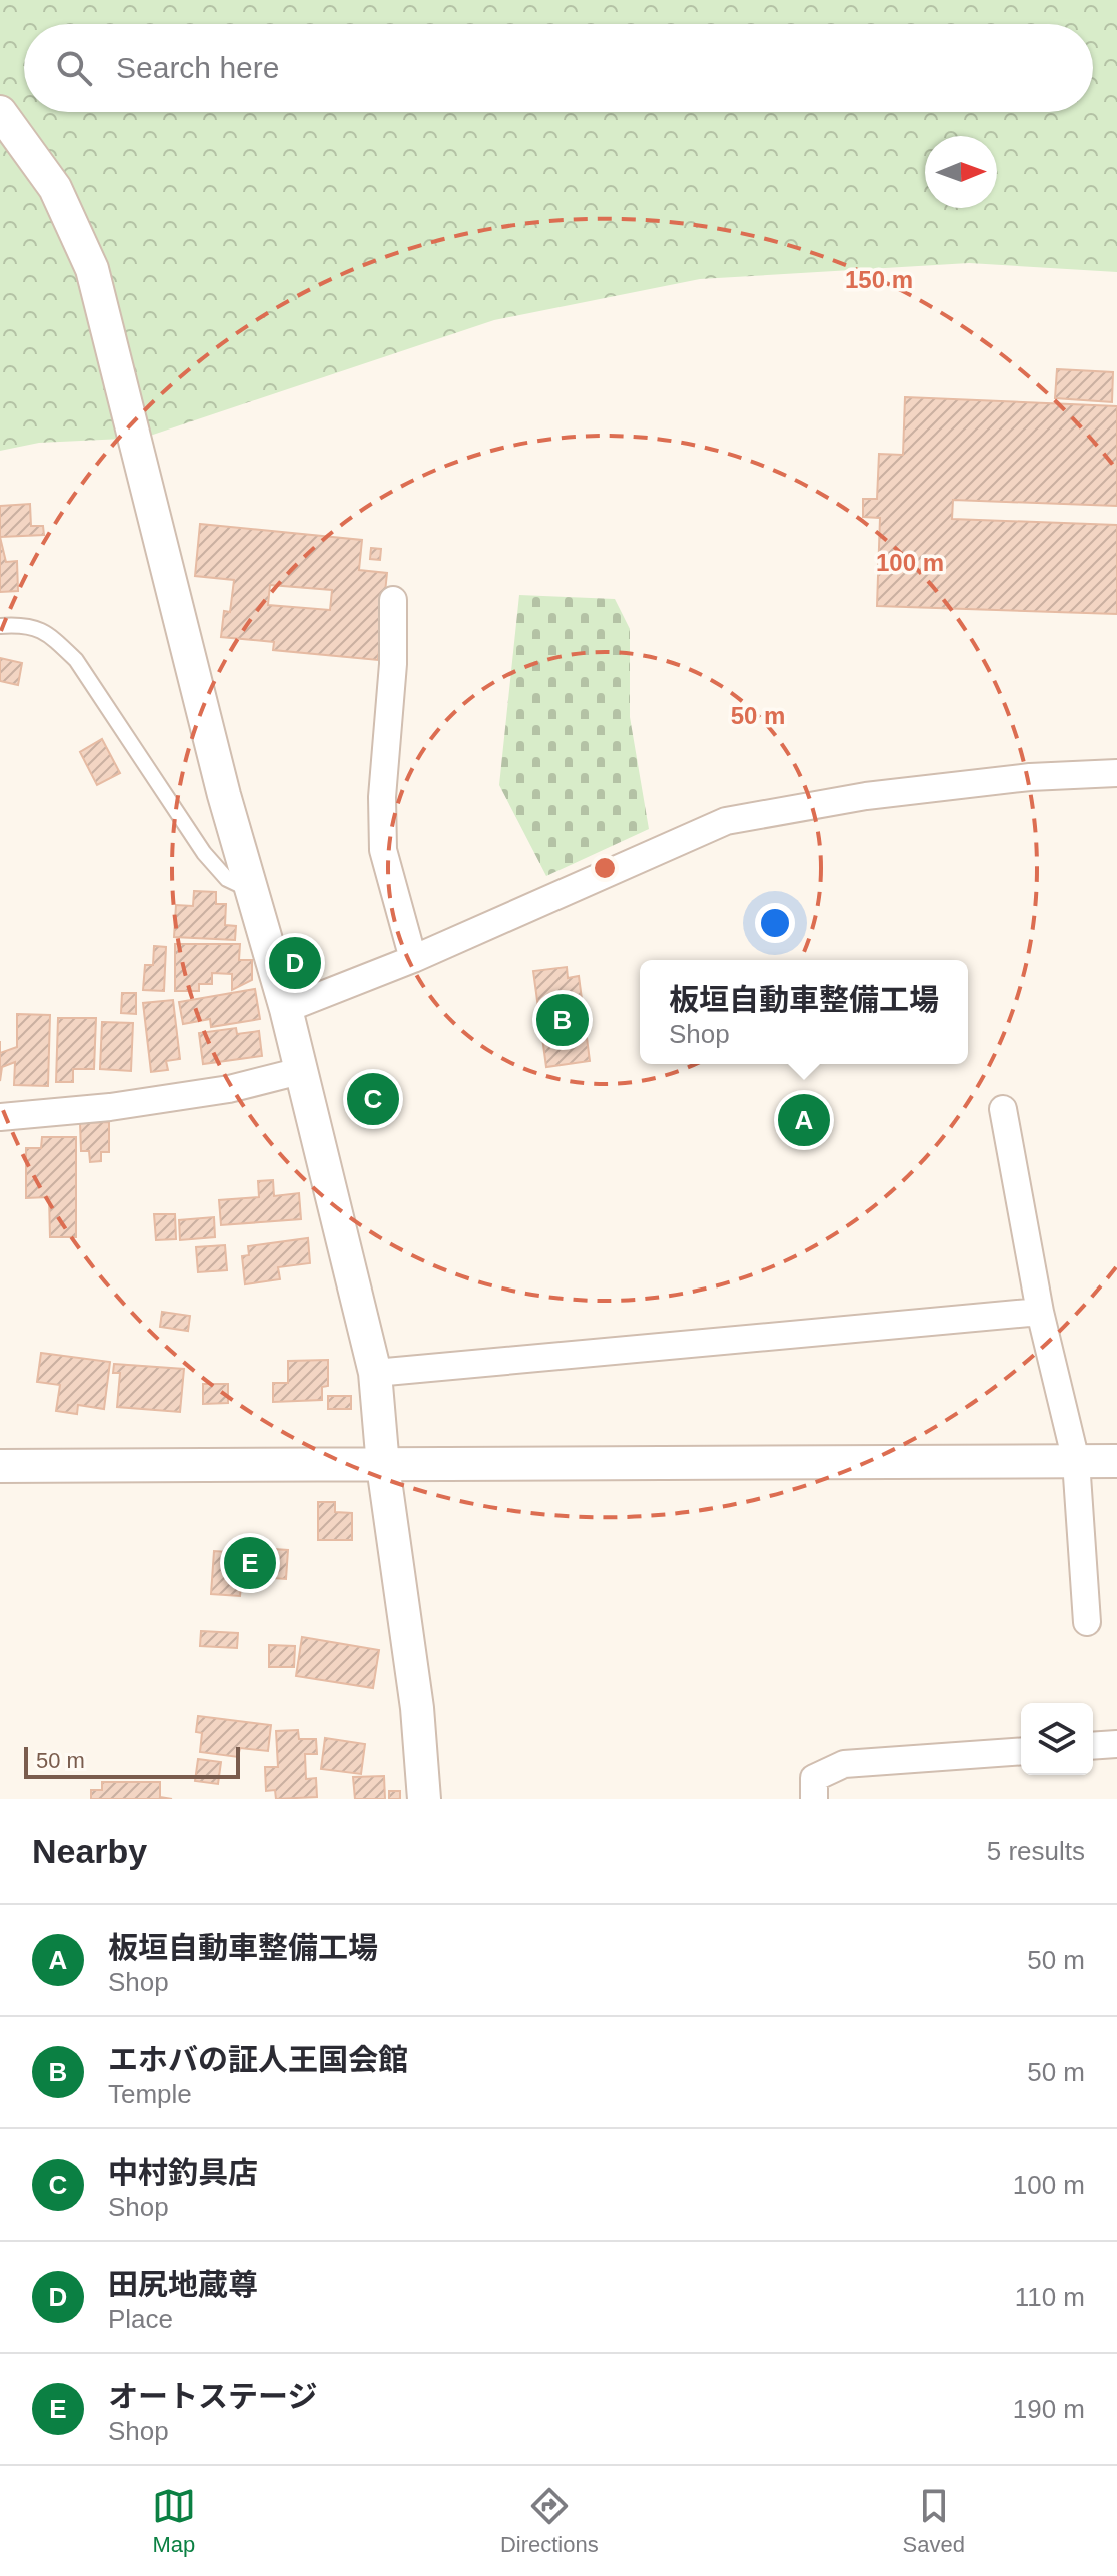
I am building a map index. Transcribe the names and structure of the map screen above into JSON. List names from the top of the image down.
{
  "scale_bar": "50 m",
  "north": "right",
  "page": {
    "search": "Search here",
    "pins": [
      "D",
      "B",
      "C",
      "A",
      "E"
    ],
    "popup": ["板垣自動車整備工場", "Shop"],
    "scale": "50 m",
    "heading": ["Nearby", "5 results"],
    "list": [
      {
        "mark": "A",
        "name": "板垣自動車整備工場",
        "note": "Shop",
        "value": "50 m"
      },
      {
        "mark": "B",
        "name": "エホバの証人王国会館",
        "note": "Temple",
        "value": "50 m"
      },
      {
        "mark": "C",
        "name": "中村釣具店",
        "note": "Shop",
        "value": "100 m"
      },
      {
        "mark": "D",
        "name": "田尻地蔵尊",
        "note": "Place",
        "value": "110 m"
      },
      {
        "mark": "E",
        "name": "オートステージ",
        "note": "Shop",
        "value": "190 m"
      }
    ],
    "nav": ["Map", "Directions", "Saved"]
  },
  "rings": ["150 m", "100 m", "50 m"]
}
